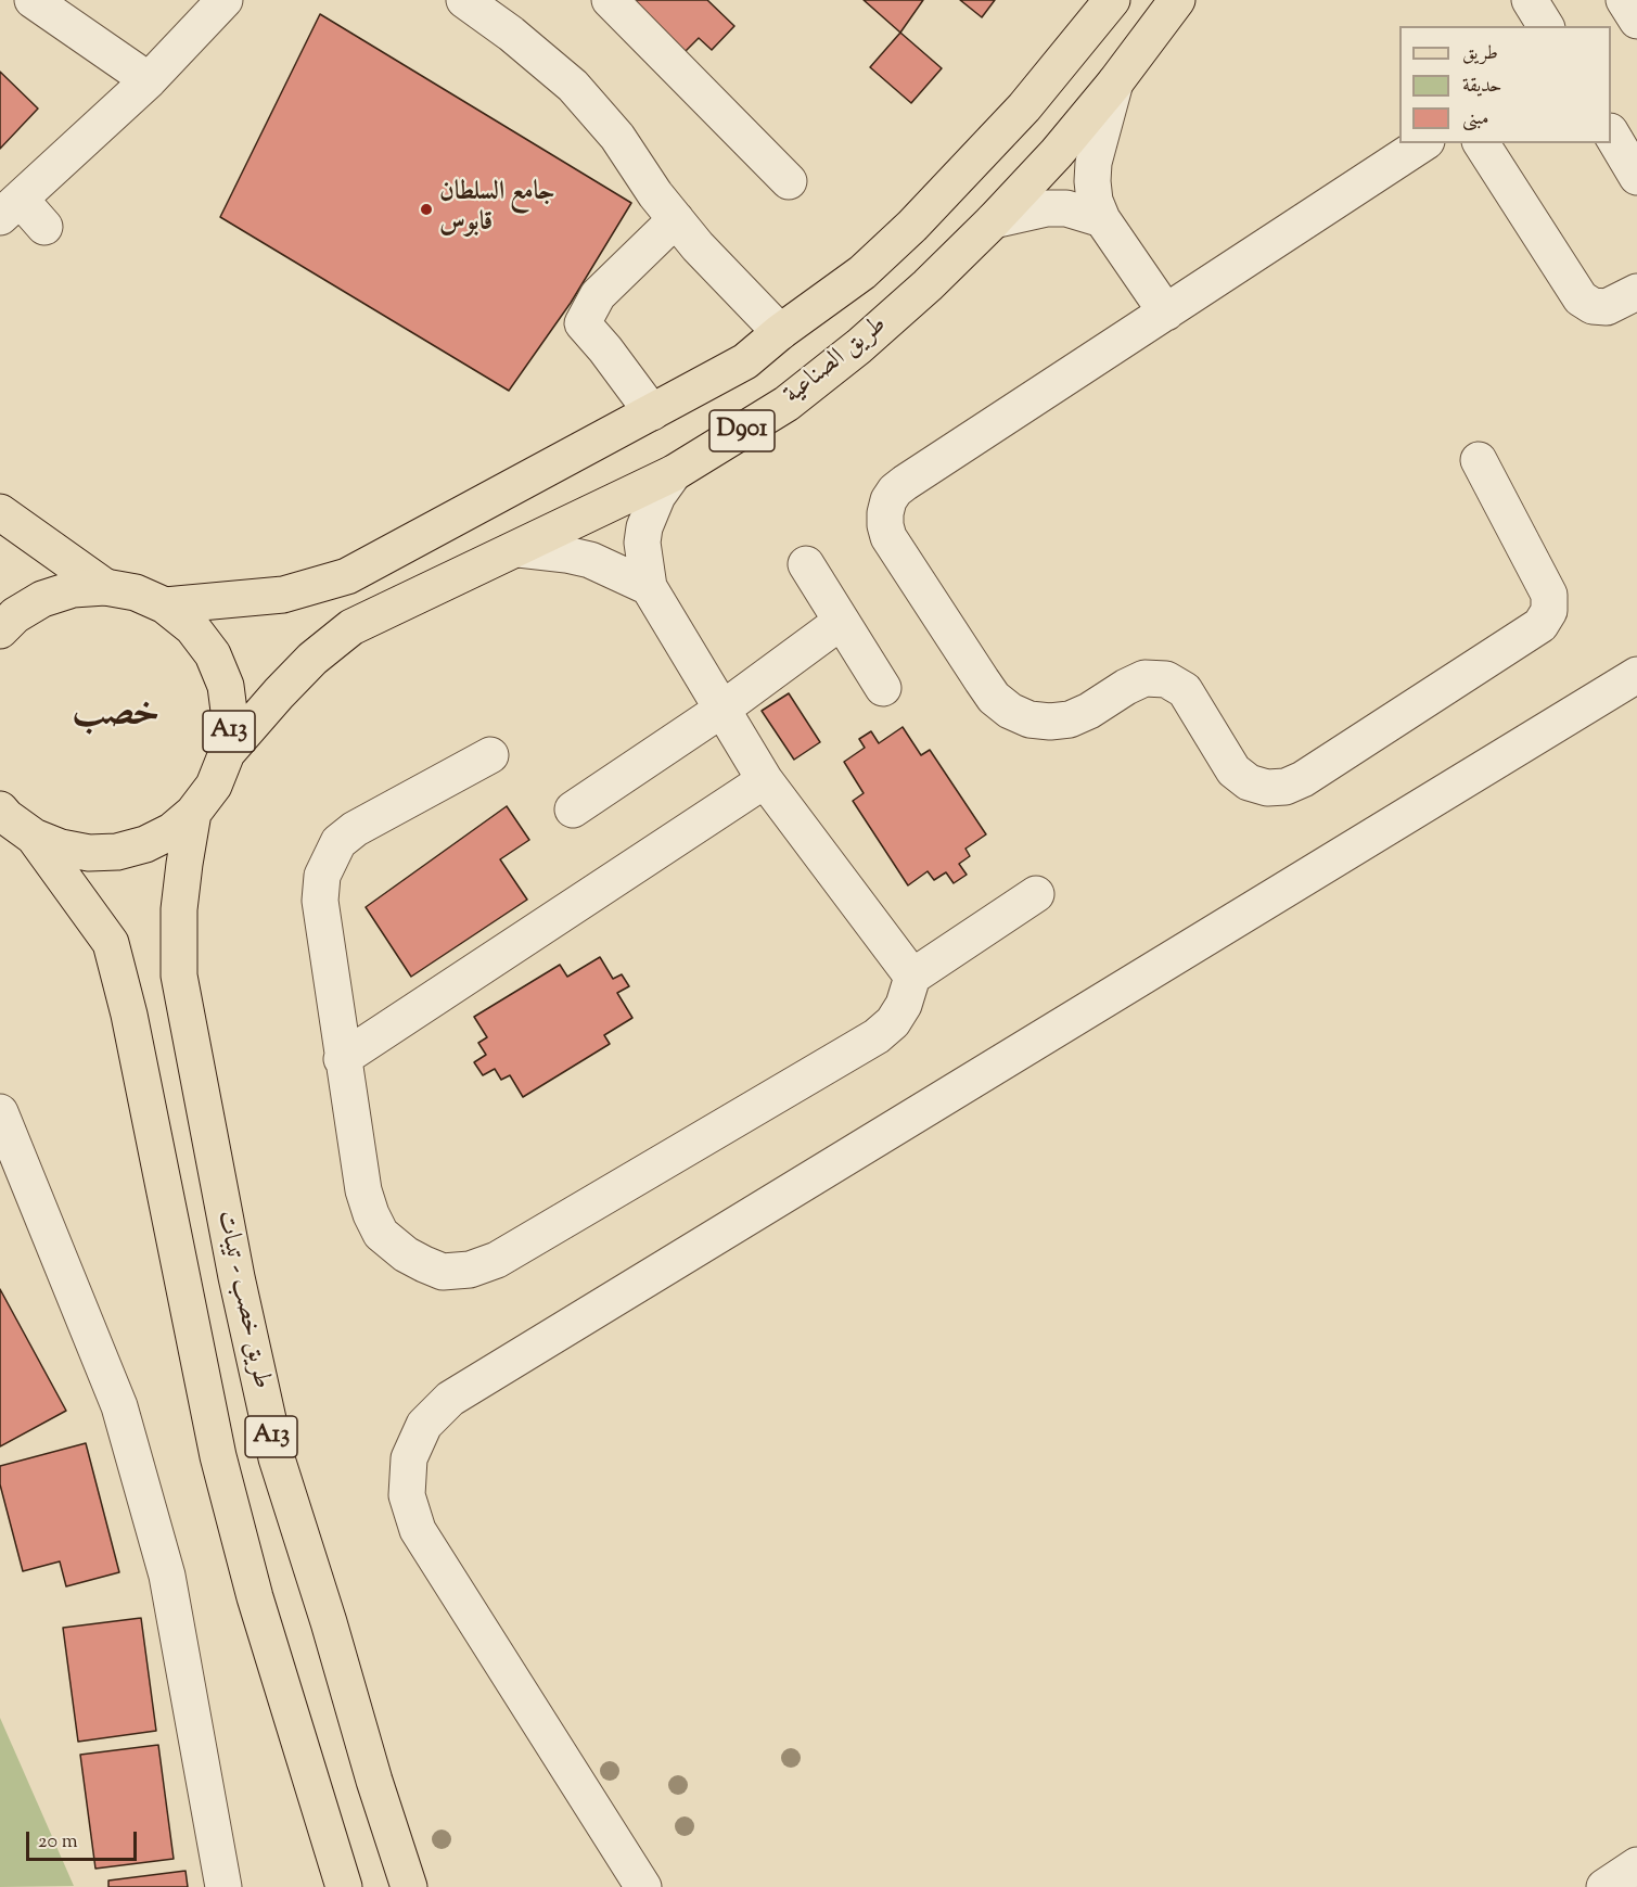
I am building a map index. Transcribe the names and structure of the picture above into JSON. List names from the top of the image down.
{
  "streets": {
    "main road": [
      "طريق الصناعية",
      "D901",
      "A13",
      "طريق خصب - تيبات"
    ]
  },
  "crossings": [
    ["طريق الصناعية", "A13"],
    ["A13", "طريق خصب - تيبات"]
  ],
  "districts": ["خصب"],
  "places": ["جامع السلطان قابوس"],
  "legend": ["طريق", "حديقة", "مبنى"],
  "scale_bar": "20 m"
}
